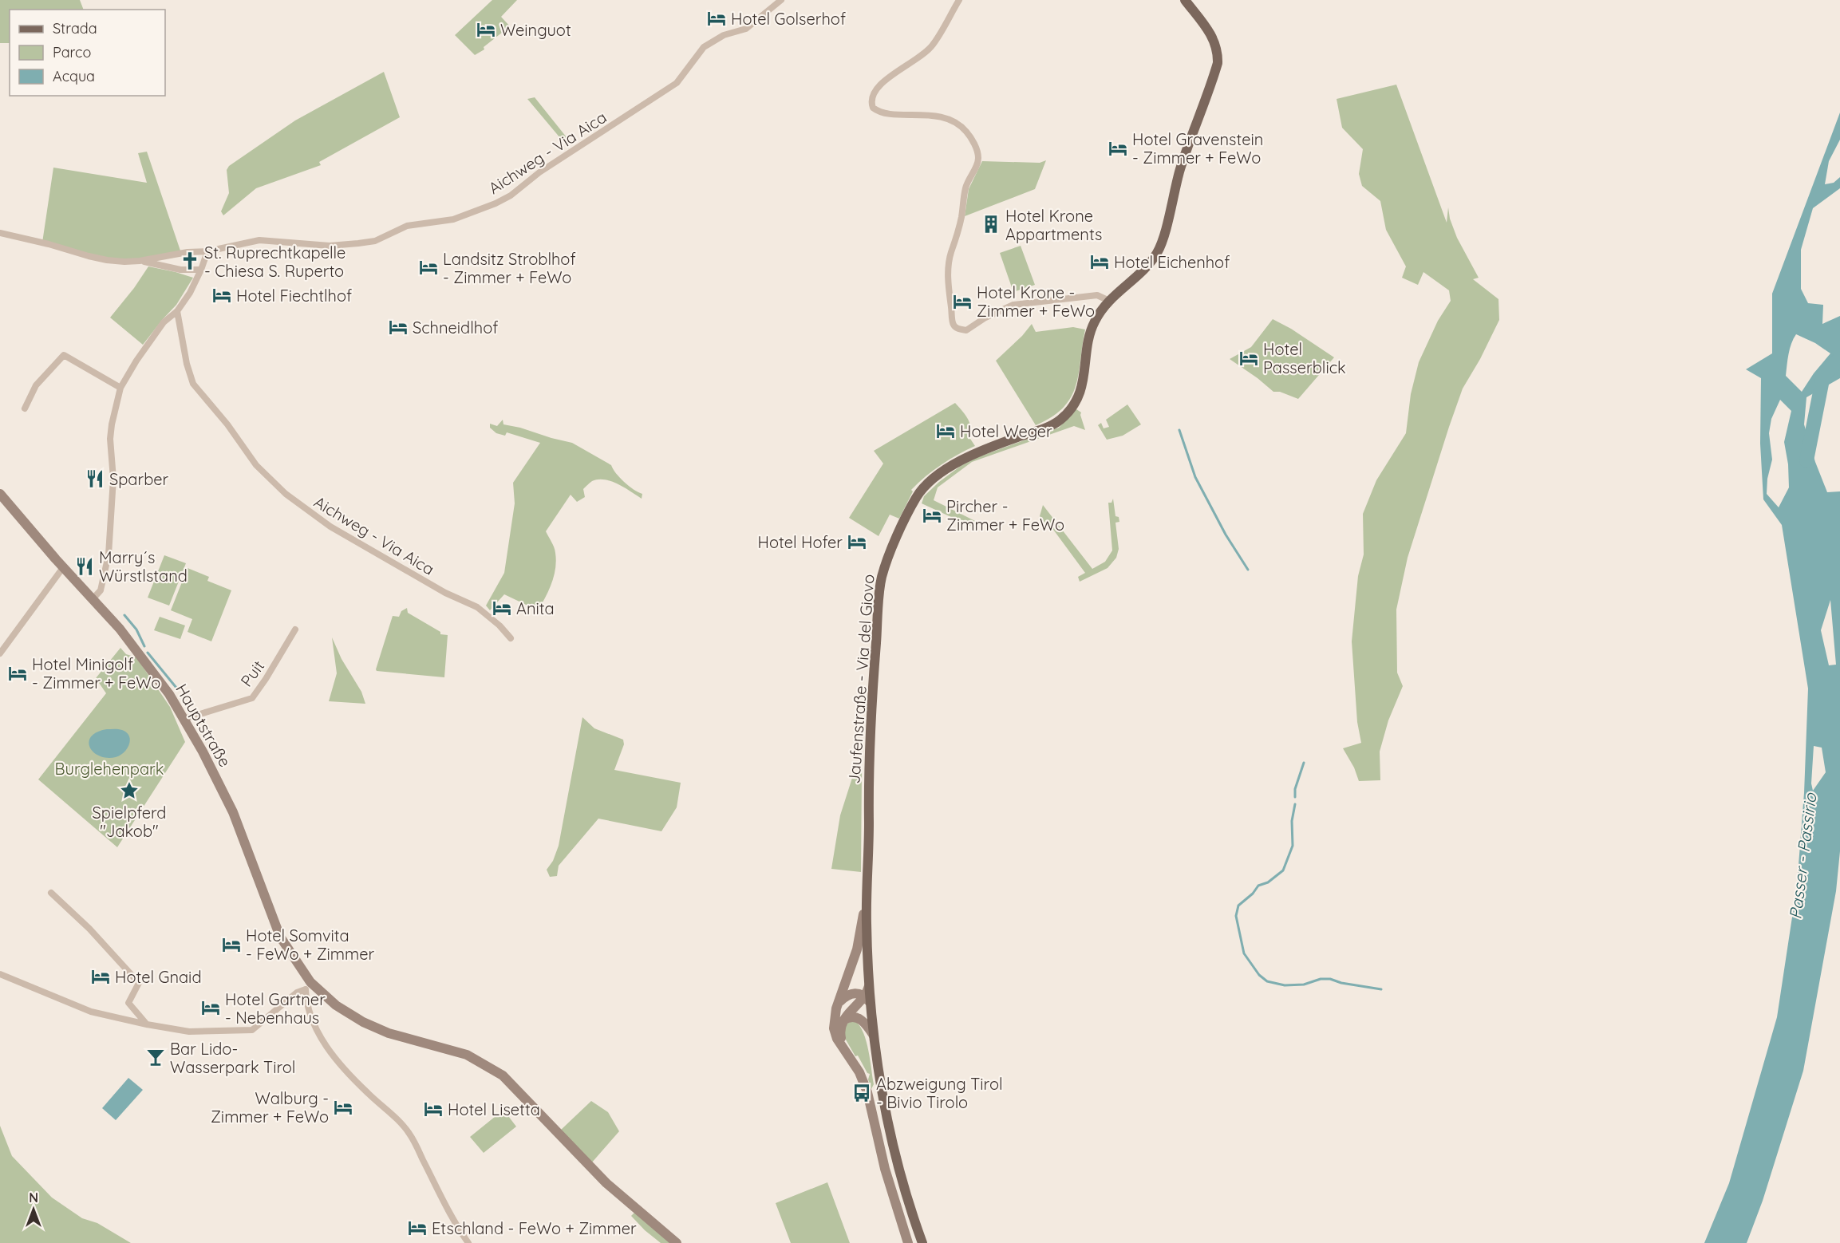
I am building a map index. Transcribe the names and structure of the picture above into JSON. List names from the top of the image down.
{
  "streets": {
    "main road": ["Jaufenstraße - Via del Giovo"],
    "street": ["Aichweg - Via Aica", "Puit", "Hauptstraße"]
  },
  "crossings": [
    ["Puit", "Hauptstraße"]
  ],
  "water": ["Passer - Passirio"],
  "parks": ["Burglehenpark"],
  "places": {
    "hotel": [
      "Hotel Golserhof",
      "Weinguot",
      "Hotel Gravenstein - Zimmer + FeWo",
      "Hotel Eichenhof",
      "Landsitz Stroblhof - Zimmer + FeWo",
      "Hotel Fiechtlhof",
      "Hotel Krone - Zimmer + FeWo",
      "Schneidlhof",
      "Hotel Passerblick",
      "Hotel Weger",
      "Pircher - Zimmer + FeWo",
      "Hotel Hofer",
      "Anita",
      "Hotel Minigolf - Zimmer + FeWo",
      "Hotel Somvita - FeWo + Zimmer",
      "Hotel Gnaid",
      "Hotel Gartner - Nebenhaus",
      "Walburg - Zimmer + FeWo",
      "Hotel Lisetta",
      "Etschland - FeWo + Zimmer"
    ],
    "building": ["Hotel Krone Appartments"],
    "church": ["St. Ruprechtkapelle - Chiesa S. Ruperto"],
    "restaurant": ["Sparber", "Marry´s Würstlstand"],
    "place": ["Spielpferd \"Jakob\""],
    "bar": ["Bar Lido- Wasserpark Tirol"],
    "bus stop": ["Abzweigung Tirol - Bivio Tirolo"]
  },
  "legend": ["Strada", "Parco", "Acqua"],
  "north": "top"
}
